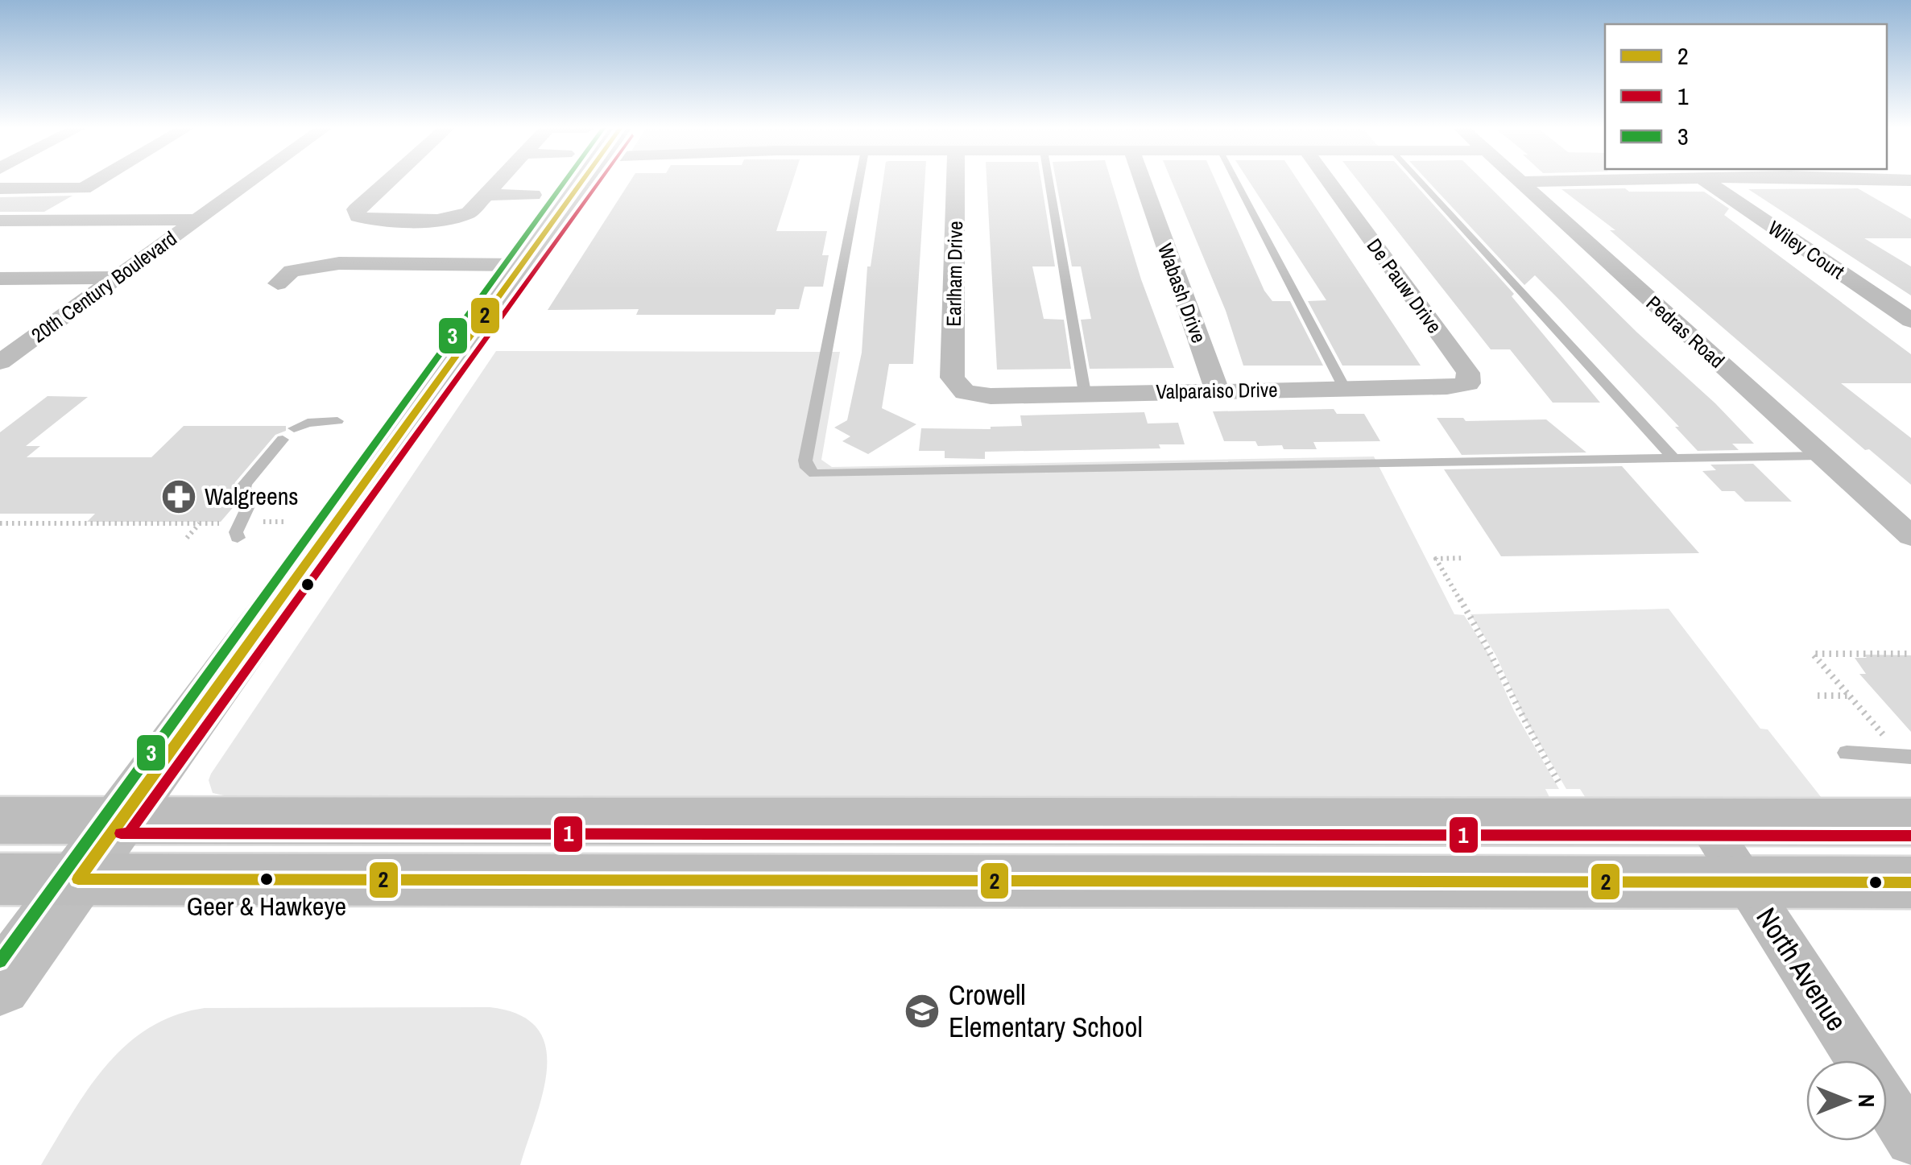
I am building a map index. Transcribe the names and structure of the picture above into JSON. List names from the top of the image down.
{
  "streets": {
    "street": [
      "Wiley Court",
      "Earlham Drive",
      "De Pauw Drive",
      "20th Century Boulevard",
      "Wabash Drive",
      "Pedras Road",
      "Valparaiso Drive",
      "North Avenue"
    ]
  },
  "crossings": [
    ["Earlham Drive", "Valparaiso Drive"],
    ["De Pauw Drive", "Valparaiso Drive"],
    ["Wabash Drive", "Valparaiso Drive"]
  ],
  "places": {
    "pharmacy": ["Walgreens"],
    "other": ["Geer & Hawkeye"],
    "school or university": ["Crowell Elementary School"]
  },
  "lines": ["transit line 2", "transit line 1", "transit line 3"],
  "legend": ["2", "1", "3"],
  "north": "right"
}
